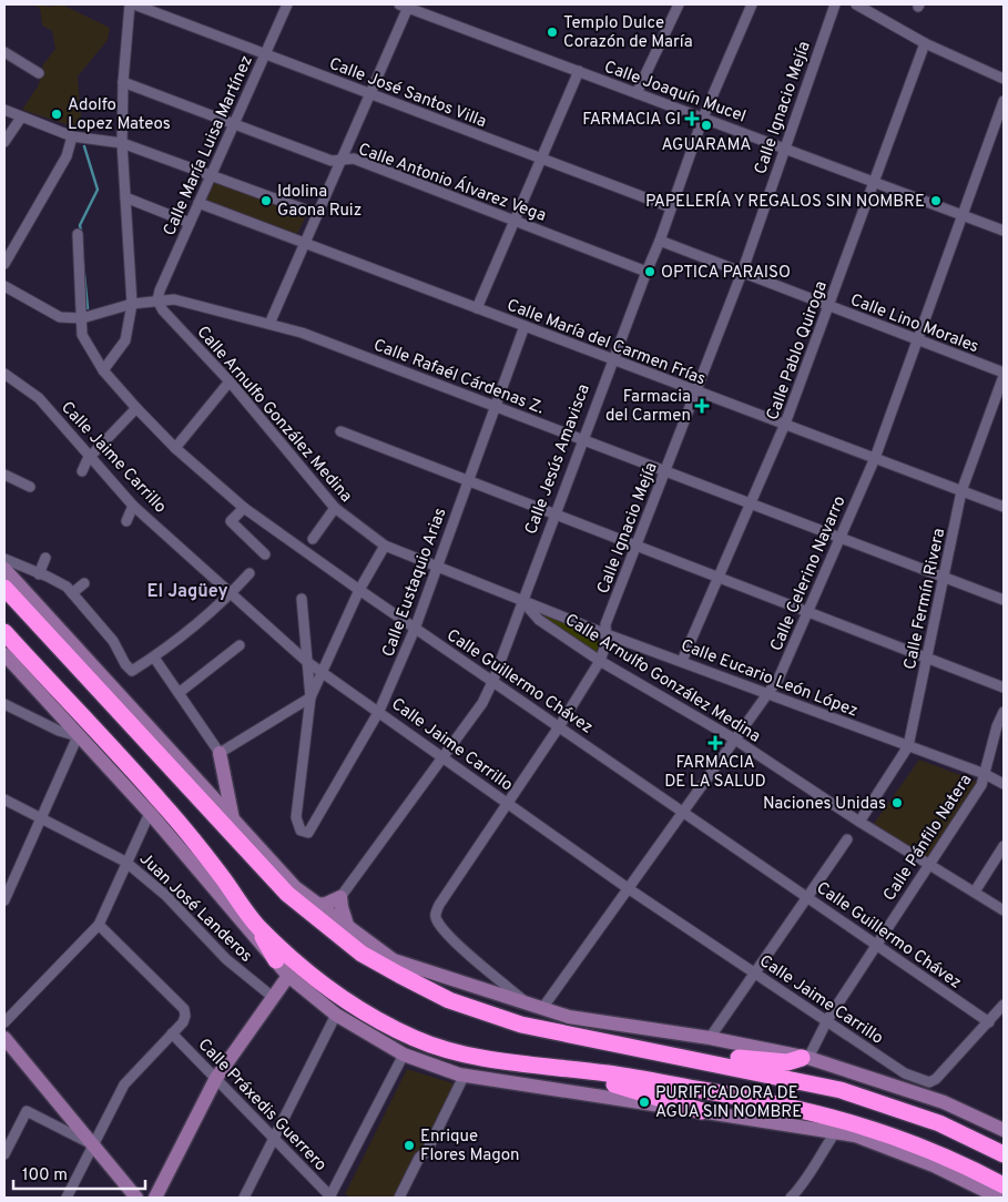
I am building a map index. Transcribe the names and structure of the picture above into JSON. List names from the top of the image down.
{
  "streets": {
    "street": [
      "Calle Joaquín Mucel",
      "Calle José Santos Villa",
      "Calle Ignacio Mejía",
      "Calle María Luisa Martínez",
      "Calle Antonio Álvarez Vega",
      "Calle Lino Morales",
      "Calle María del Carmen Frías",
      "Calle Pablo Quiroga",
      "Calle Rafaél Cárdenas Z.",
      "Calle Arnulfo González Medina",
      "Calle Jaime Carrillo",
      "Calle Jesús Amavisca",
      "Calle Celerino Navarro",
      "Calle Eustaquio Arias",
      "Calle Fermín Rivera",
      "Calle Eucario León López",
      "Calle Guillermo Chávez",
      "Calle Pánfilo Natera",
      "Juan José Landeros",
      "Calle Práxedis Guerrero"
    ]
  },
  "crossings": [
    ["Calle Joaquín Mucel", "Calle Ignacio Mejía"],
    ["Calle Joaquín Mucel", "Calle Pablo Quiroga"],
    ["Calle Joaquín Mucel", "Calle Jesús Amavisca"],
    ["Calle Joaquín Mucel", "Calle Celerino Navarro"],
    ["Calle José Santos Villa", "Calle María Luisa Martínez"],
    ["Calle José Santos Villa", "Calle Jesús Amavisca"],
    ["Calle Ignacio Mejía", "Calle Lino Morales"],
    ["Calle Ignacio Mejía", "Calle María del Carmen Frías"],
    ["Calle Ignacio Mejía", "Calle Rafaél Cárdenas Z."],
    ["Calle Ignacio Mejía", "Calle Arnulfo González Medina"],
    ["Calle Ignacio Mejía", "Calle Jaime Carrillo"],
    ["Calle Ignacio Mejía", "Calle Eucario León López"],
    ["Calle Ignacio Mejía", "Calle Guillermo Chávez"],
    ["Calle María Luisa Martínez", "Calle Antonio Álvarez Vega"],
    ["Calle María Luisa Martínez", "Calle María del Carmen Frías"],
    ["Calle María Luisa Martínez", "Calle Rafaél Cárdenas Z."],
    ["Calle María Luisa Martínez", "Calle Arnulfo González Medina"],
    ["Calle Antonio Álvarez Vega", "Calle Jesús Amavisca"],
    ["Calle Lino Morales", "Calle Pablo Quiroga"],
    ["Calle Lino Morales", "Calle Jesús Amavisca"],
    ["Calle Lino Morales", "Calle Celerino Navarro"],
    ["Calle Lino Morales", "Calle Fermín Rivera"],
    ["Calle María del Carmen Frías", "Calle Pablo Quiroga"],
    ["Calle María del Carmen Frías", "Calle Jesús Amavisca"],
    ["Calle María del Carmen Frías", "Calle Celerino Navarro"],
    ["Calle María del Carmen Frías", "Calle Eustaquio Arias"],
    ["Calle María del Carmen Frías", "Calle Fermín Rivera"],
    ["Calle Pablo Quiroga", "Calle Rafaél Cárdenas Z."],
    ["Calle Pablo Quiroga", "Calle Eucario León López"],
    ["Calle Rafaél Cárdenas Z.", "Calle Arnulfo González Medina"],
    ["Calle Rafaél Cárdenas Z.", "Calle Jesús Amavisca"],
    ["Calle Rafaél Cárdenas Z.", "Calle Celerino Navarro"],
    ["Calle Rafaél Cárdenas Z.", "Calle Eustaquio Arias"],
    ["Calle Rafaél Cárdenas Z.", "Calle Fermín Rivera"],
    ["Calle Rafaél Cárdenas Z.", "Calle Guillermo Chávez"],
    ["Calle Arnulfo González Medina", "Calle Jesús Amavisca"],
    ["Calle Arnulfo González Medina", "Calle Celerino Navarro"],
    ["Calle Arnulfo González Medina", "Calle Eustaquio Arias"],
    ["Calle Arnulfo González Medina", "Calle Fermín Rivera"],
    ["Calle Arnulfo González Medina", "Calle Eucario León López"],
    ["Calle Arnulfo González Medina", "Calle Pánfilo Natera"],
    ["Calle Jaime Carrillo", "Calle Jesús Amavisca"],
    ["Calle Jaime Carrillo", "Calle Celerino Navarro"],
    ["Calle Jaime Carrillo", "Calle Eustaquio Arias"],
    ["Calle Jaime Carrillo", "Calle Guillermo Chávez"],
    ["Calle Jaime Carrillo", "Calle Pánfilo Natera"],
    ["Calle Jesús Amavisca", "Calle Eucario León López"],
    ["Calle Jesús Amavisca", "Calle Guillermo Chávez"],
    ["Calle Celerino Navarro", "Calle Eucario León López"],
    ["Calle Celerino Navarro", "Calle Guillermo Chávez"],
    ["Calle Eustaquio Arias", "Calle Guillermo Chávez"],
    ["Calle Fermín Rivera", "Calle Eucario León López"],
    ["Calle Eucario León López", "Calle Pánfilo Natera"],
    ["Calle Guillermo Chávez", "Calle Pánfilo Natera"]
  ],
  "districts": ["El Jagüey"],
  "places": {
    "other": [
      "Templo Dulce Corazón de María",
      "Adolfo Lopez Mateos",
      "AGUARAMA",
      "Idolina Gaona Ruiz",
      "PAPELERÍA Y REGALOS SIN NOMBRE",
      "OPTICA PARAISO",
      "Naciones Unidas",
      "PURIFICADORA DE AGUA SIN NOMBRE",
      "Enrique Flores Magon"
    ],
    "health": ["FARMACIA GI", "Farmacia del Carmen", "FARMACIA DE LA SALUD"]
  },
  "scale_bar": "100 m"
}
